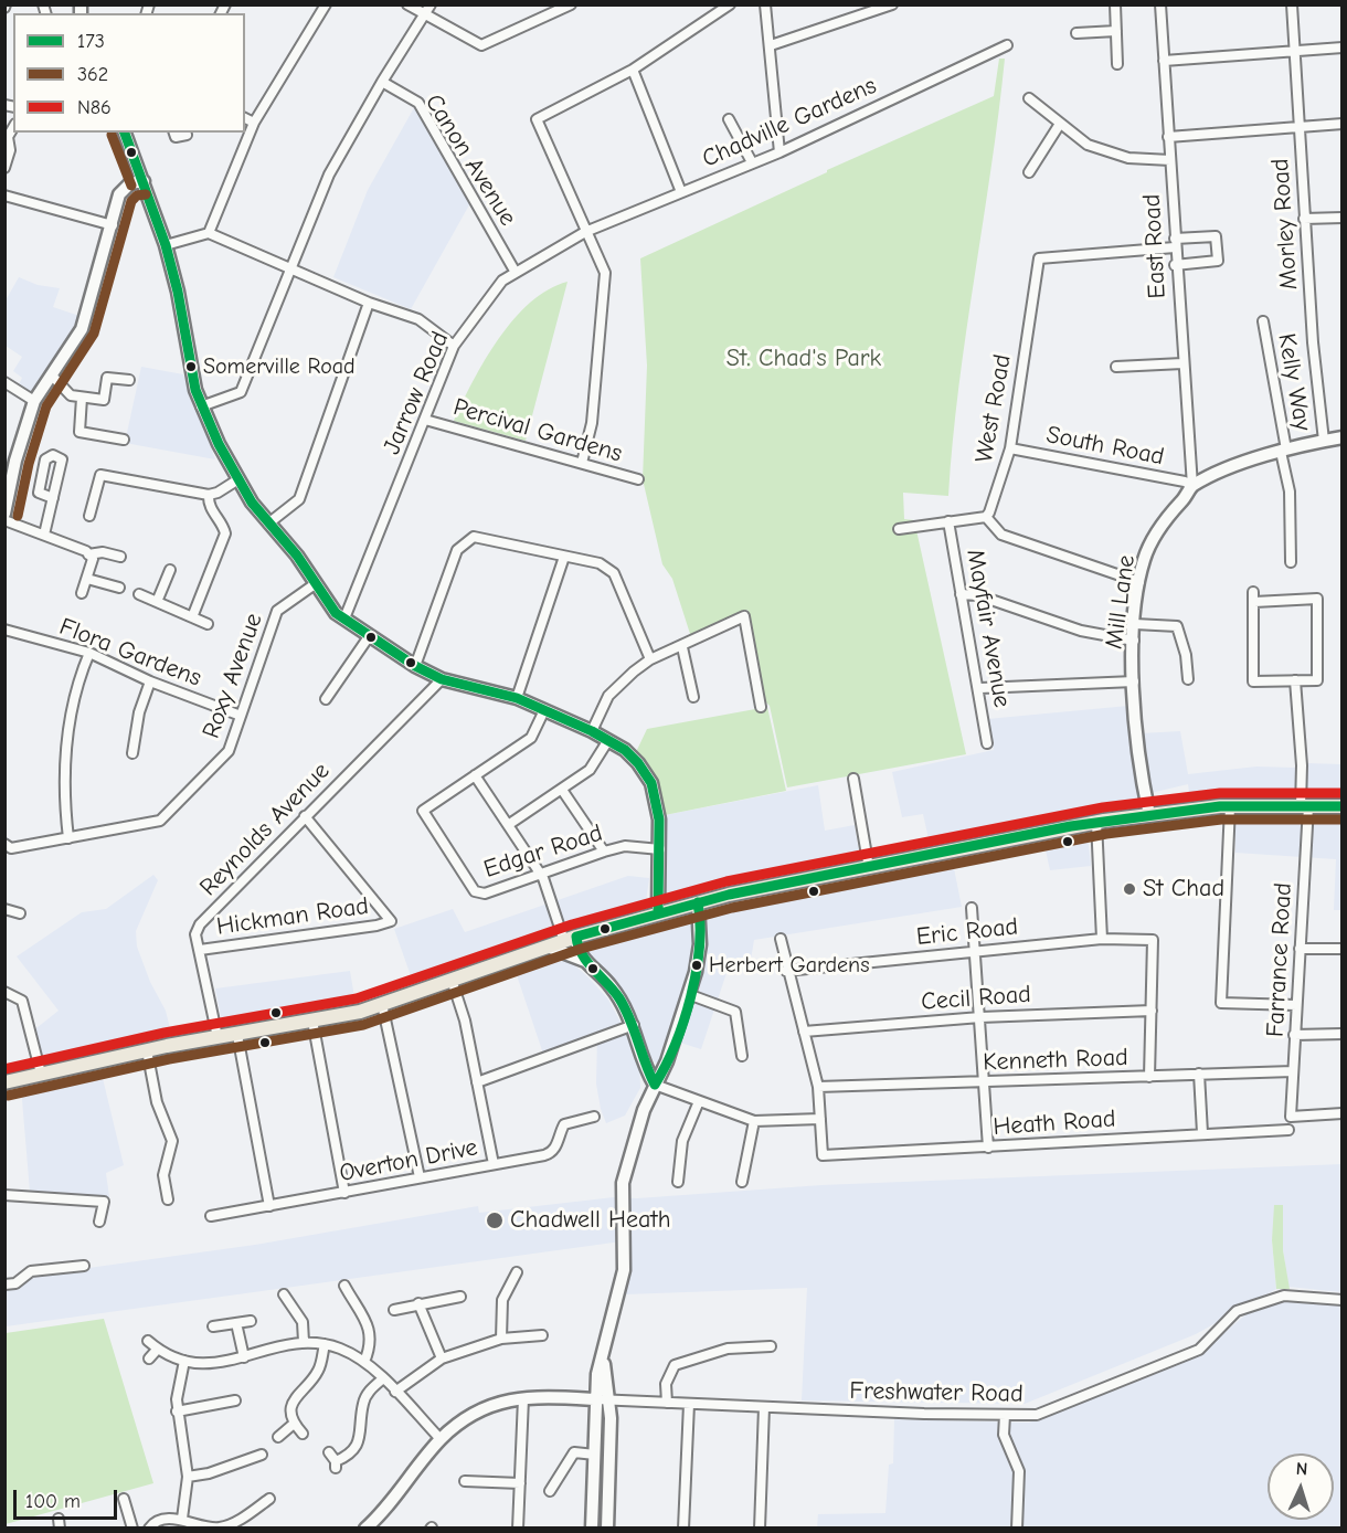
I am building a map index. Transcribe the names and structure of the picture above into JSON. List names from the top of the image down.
{
  "streets": {
    "street": [
      "Chadville Gardens",
      "Canon Avenue",
      "Morley Road",
      "East Road",
      "Kelly Way",
      "Jarrow Road",
      "West Road",
      "Percival Gardens",
      "South Road",
      "Mill Lane",
      "Mayfair Avenue",
      "Flora Gardens",
      "Roxy Avenue",
      "Reynolds Avenue",
      "Edgar Road",
      "Hickman Road",
      "Eric Road",
      "Farrance Road",
      "Cecil Road",
      "Kenneth Road",
      "Heath Road",
      "Overton Drive",
      "Freshwater Road"
    ]
  },
  "crossings": [
    ["Chadville Gardens", "Jarrow Road"],
    ["Canon Avenue", "Jarrow Road"],
    ["East Road", "West Road"],
    ["East Road", "South Road"],
    ["East Road", "Mill Lane"],
    ["Jarrow Road", "Percival Gardens"],
    ["West Road", "South Road"],
    ["South Road", "Mill Lane"],
    ["Flora Gardens", "Roxy Avenue"],
    ["Reynolds Avenue", "Hickman Road"],
    ["Eric Road", "Cecil Road"],
    ["Farrance Road", "Kenneth Road"]
  ],
  "parks": ["St. Chad's Park"],
  "places": [
    "Somerville Road",
    "St Chad",
    "Herbert Gardens",
    "Chadwell Heath"
  ],
  "lines": ["transit line 173", "transit line 362", "transit line N86"],
  "legend": ["173", "362", "N86"],
  "scale_bar": "100 m",
  "north": "top"
}
